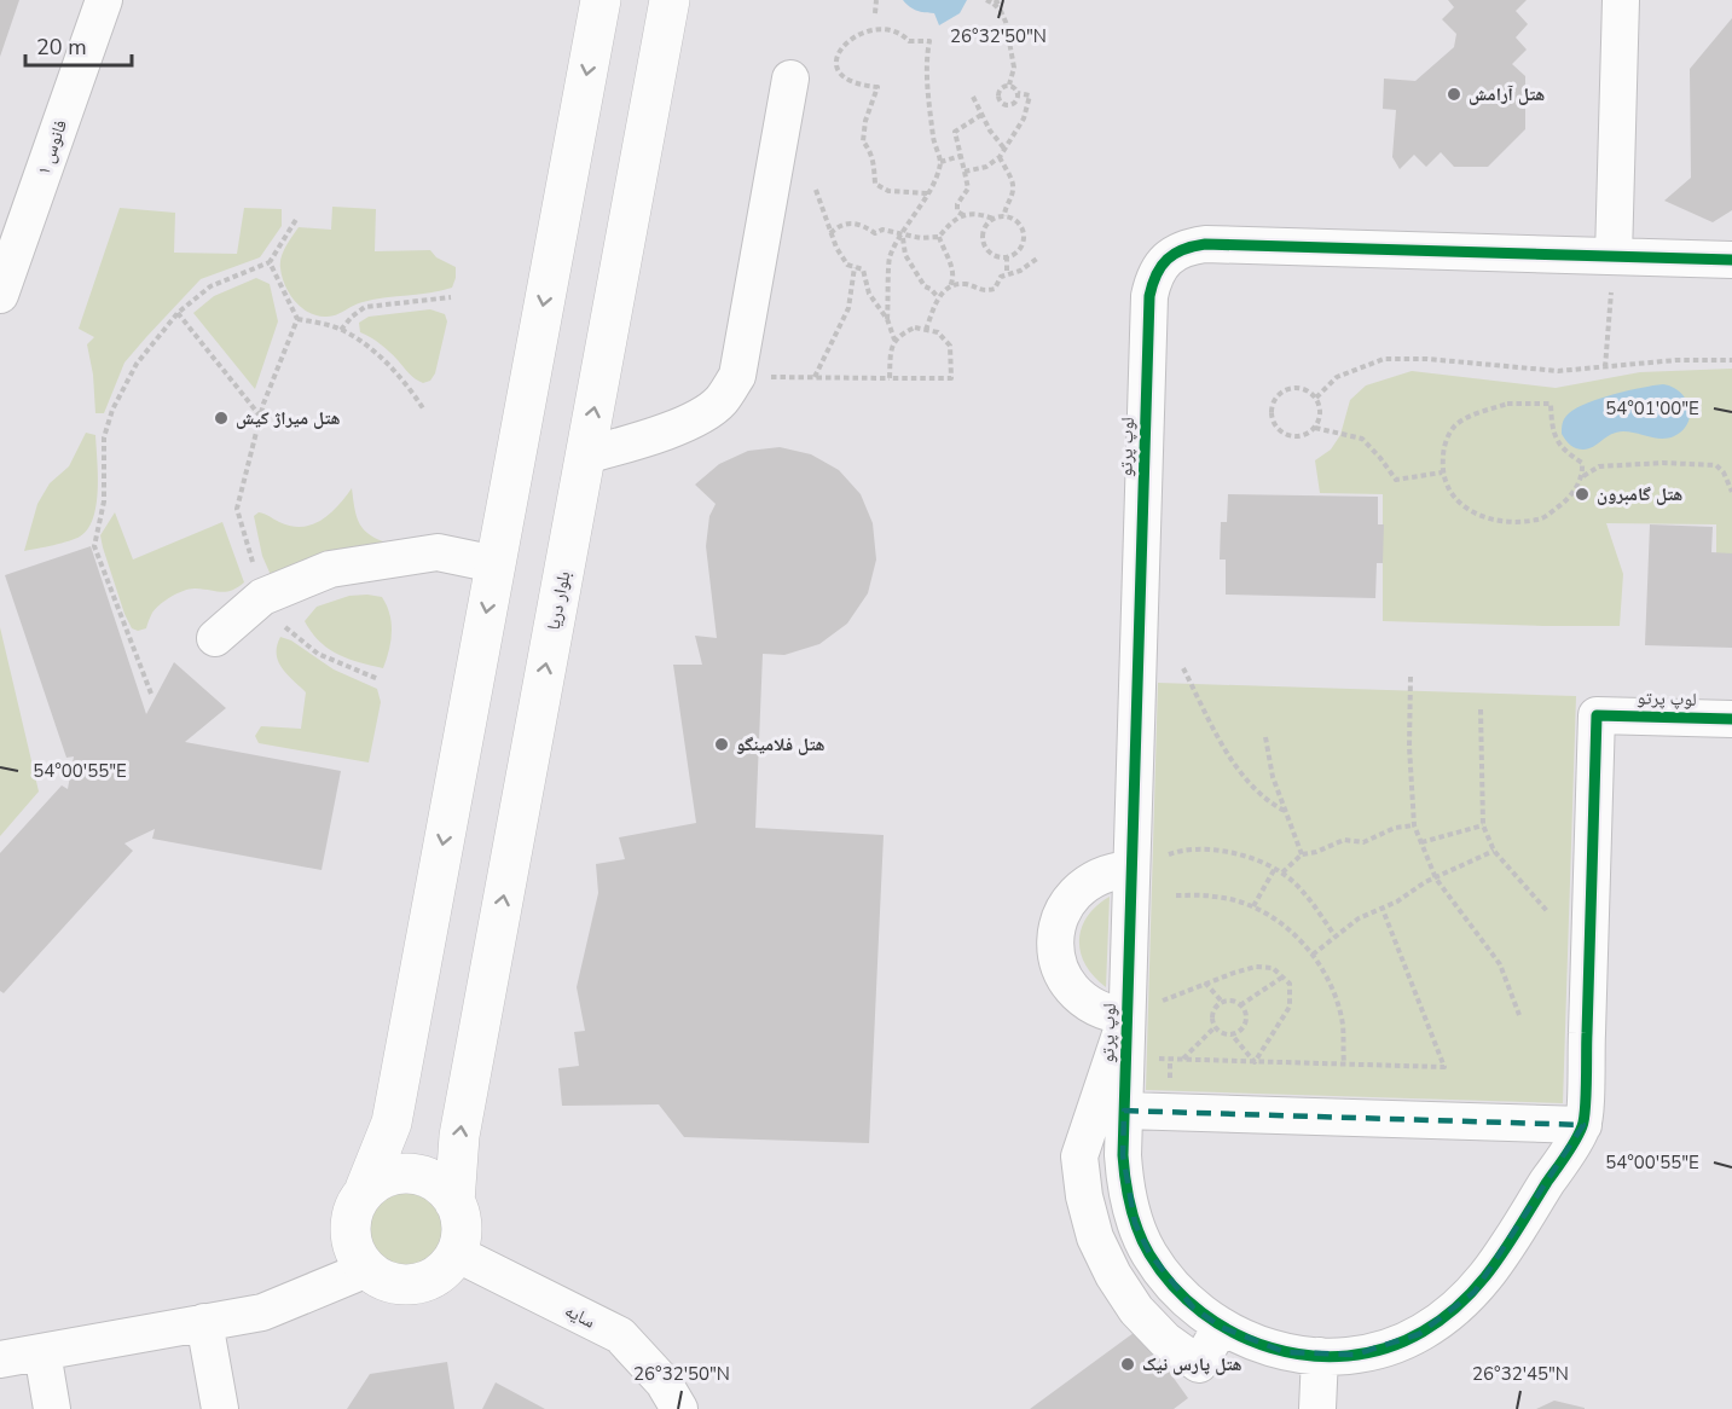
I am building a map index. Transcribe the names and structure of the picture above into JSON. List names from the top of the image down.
{
  "streets": {
    "main road": ["بلوار دریا"],
    "street": ["فانوس ۱", "لوپ پرتو", "سایه"]
  },
  "crossings": [
    ["بلوار دریا", "سایه"]
  ],
  "places": [
    "هتل آرامش",
    "هتل میراژ کیش",
    "هتل گامبرون",
    "هتل فلامینگو",
    "هتل پارس نیک"
  ],
  "scale_bar": "20 m",
  "coordinates": [
    "26°32'50\"N",
    "54°01'00\"E",
    "54°00'55\"E",
    "26°32'45\"N"
  ]
}
